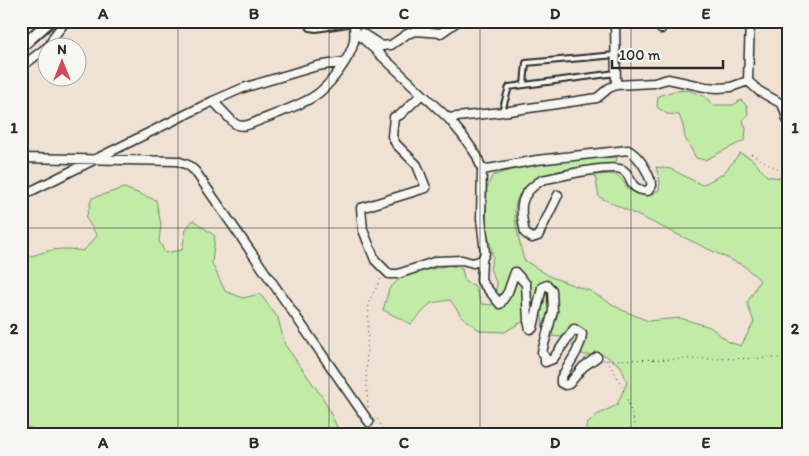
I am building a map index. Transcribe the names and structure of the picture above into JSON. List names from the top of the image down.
{
  "scale_bar": "100 m",
  "north": "top",
  "grid": {
    "columns": [
      "A",
      "B",
      "C",
      "D",
      "E"
    ],
    "rows": ["1", "2"]
  }
}
